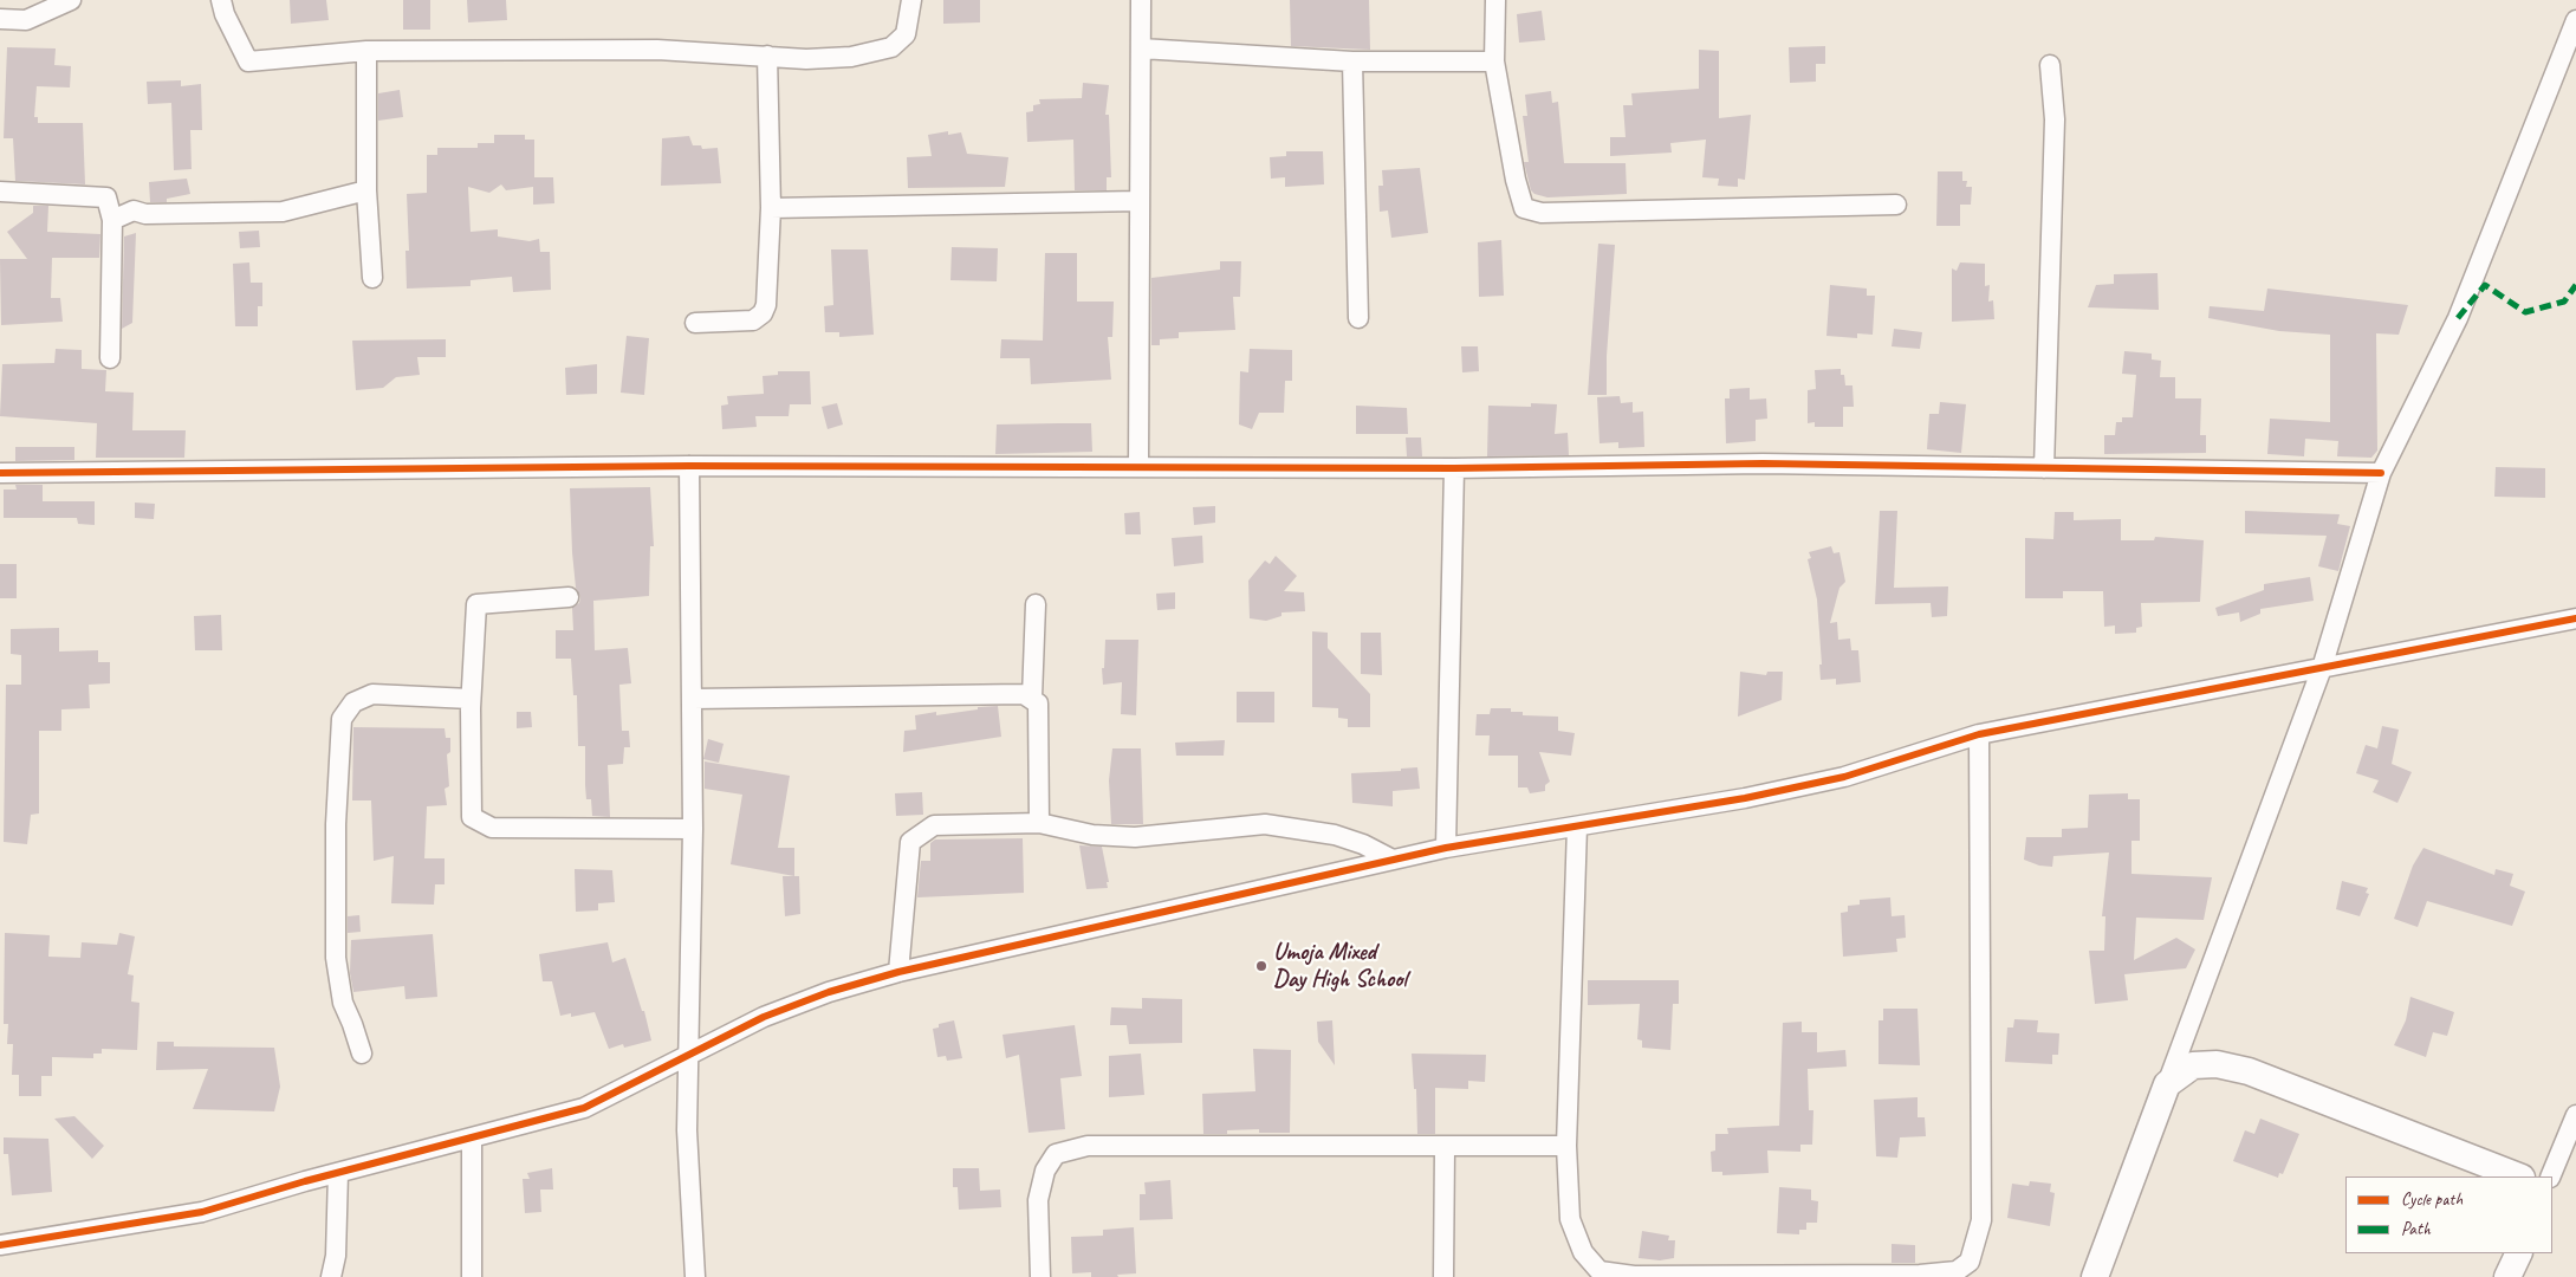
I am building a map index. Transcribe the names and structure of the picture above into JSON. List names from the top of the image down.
{
  "places": ["Umoja Mixed Day High School"],
  "legend": ["Cycle path", "Path"]
}
